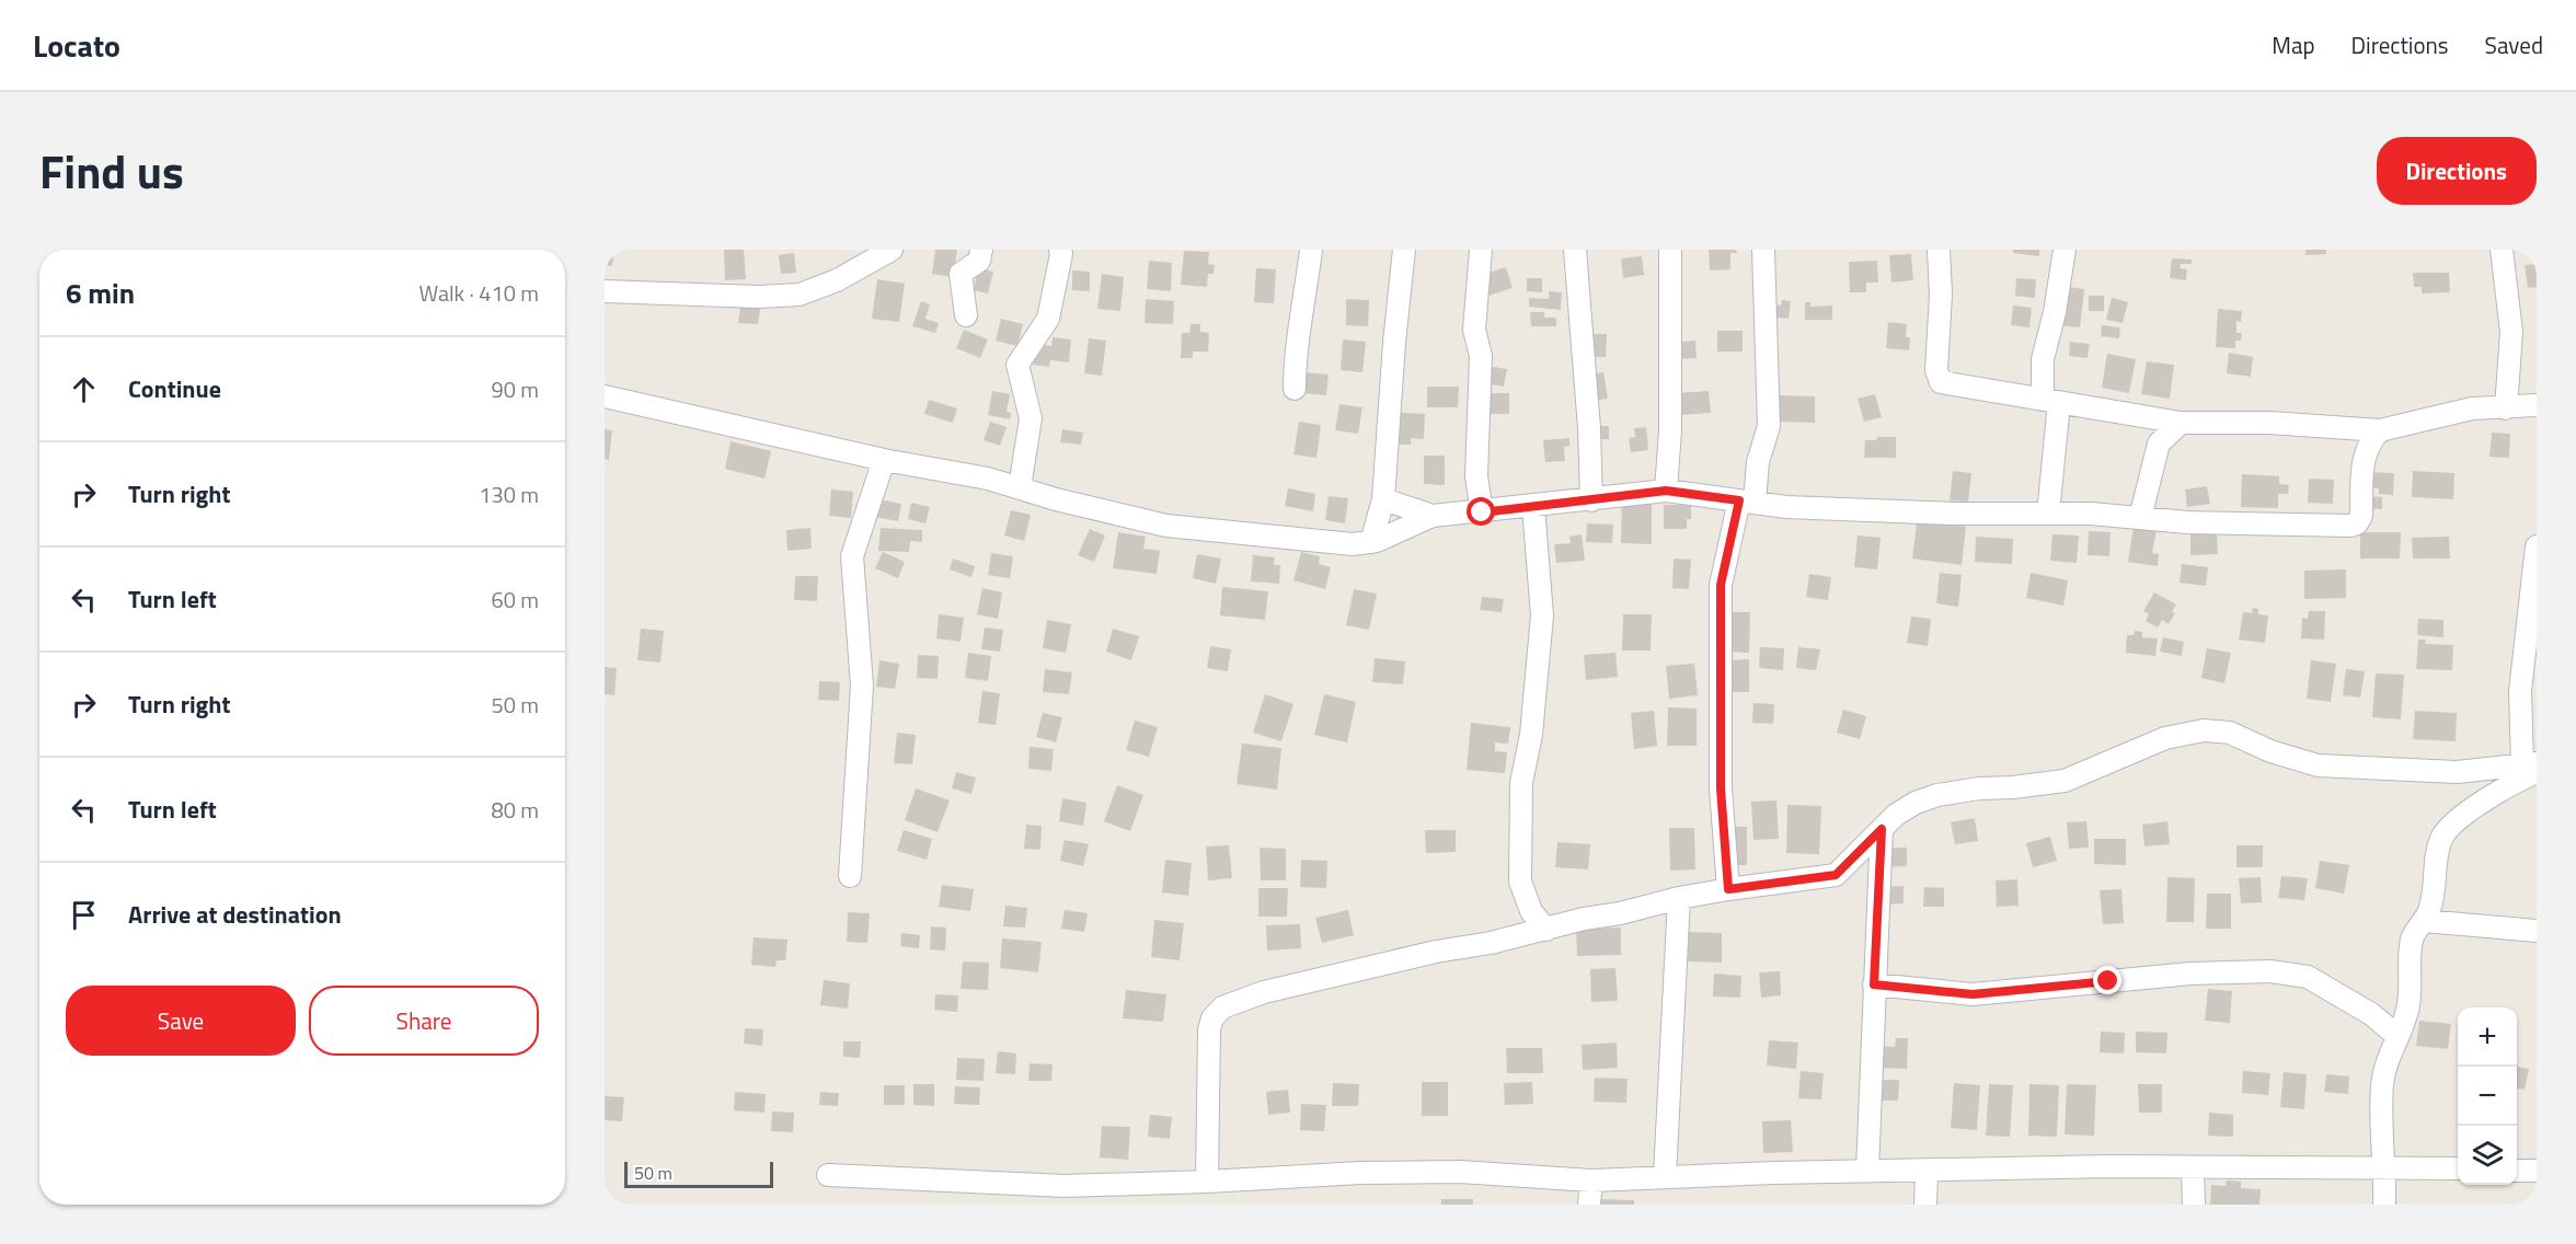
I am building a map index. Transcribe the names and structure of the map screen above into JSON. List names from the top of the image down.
{
  "scale_bar": "50 m",
  "page": {
    "header": "Locato",
    "nav": ["Map", "Directions", "Saved"],
    "title": "Find us",
    "buttons": [
      "Directions",
      ["Save", "Share"]
    ],
    "heading": ["6 min", "Walk · 410 m"],
    "list": [
      ["Continue", "90 m"],
      ["Turn right", "130 m"],
      ["Turn left", "60 m"],
      ["Turn right", "50 m"],
      ["Turn left", "80 m"],
      "Arrive at destination"
    ],
    "map_buttons": ["+", "−"],
    "scale": "50 m"
  }
}
